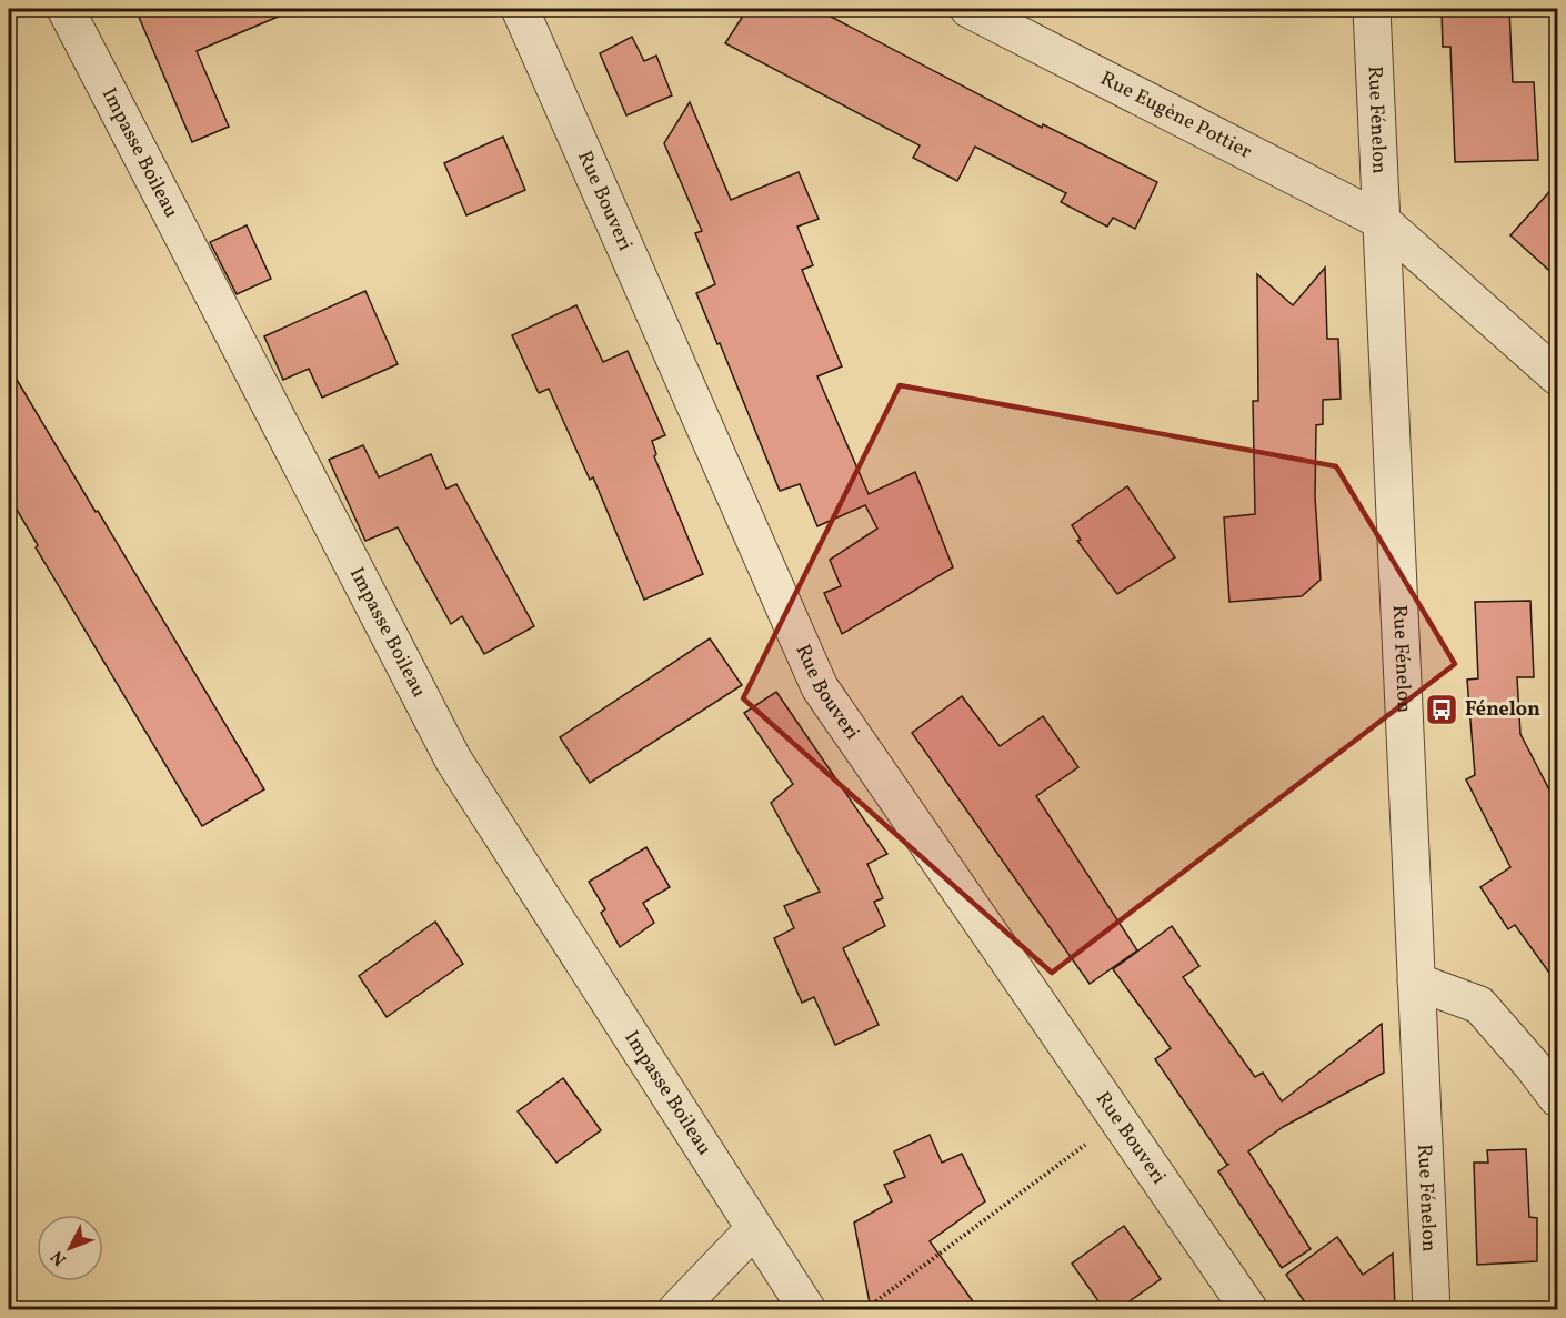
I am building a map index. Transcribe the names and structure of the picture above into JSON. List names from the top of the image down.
{
  "streets": {
    "street": [
      "Rue Eugène Pottier",
      "Rue Fénelon",
      "Impasse Boileau",
      "Rue Bouveri"
    ]
  },
  "crossings": [
    ["Rue Eugène Pottier", "Rue Fénelon"]
  ],
  "places": {
    "bus stop": ["Fénelon"]
  },
  "north": "bottom left"
}
